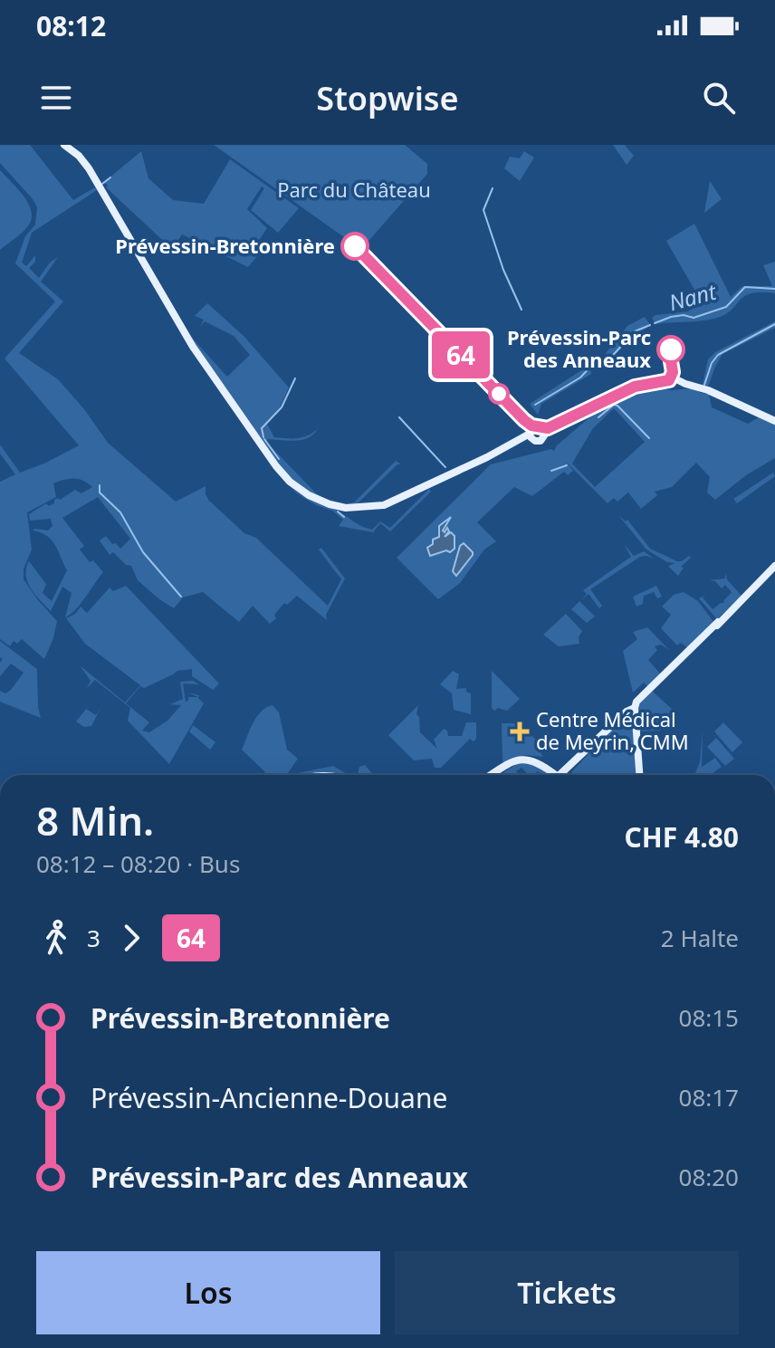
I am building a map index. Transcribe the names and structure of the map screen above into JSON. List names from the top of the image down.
{
  "water": ["Nant"],
  "parks": ["Parc du Château"],
  "places": {
    "other": ["Prévessin-Bretonnière", "Prévessin-Parc des Anneaux"],
    "health": ["Centre Médical de Meyrin, CMM"]
  },
  "lines": ["bus line 64"],
  "page": {
    "status": "08:12",
    "header": "Stopwise",
    "on_map": "64",
    "heading": ["8 Min.", "08:12 – 08:20 · Bus", "CHF 4.80"],
    "legs": ["3", "64", "2 Halte"],
    "list": [
      {
        "name": "Prévessin-Bretonnière",
        "value": "08:15"
      },
      {
        "name": "Prévessin-Ancienne-Douane",
        "value": "08:17"
      },
      {
        "name": "Prévessin-Parc des Anneaux",
        "value": "08:20"
      }
    ],
    "buttons": ["Los", "Tickets"]
  }
}
